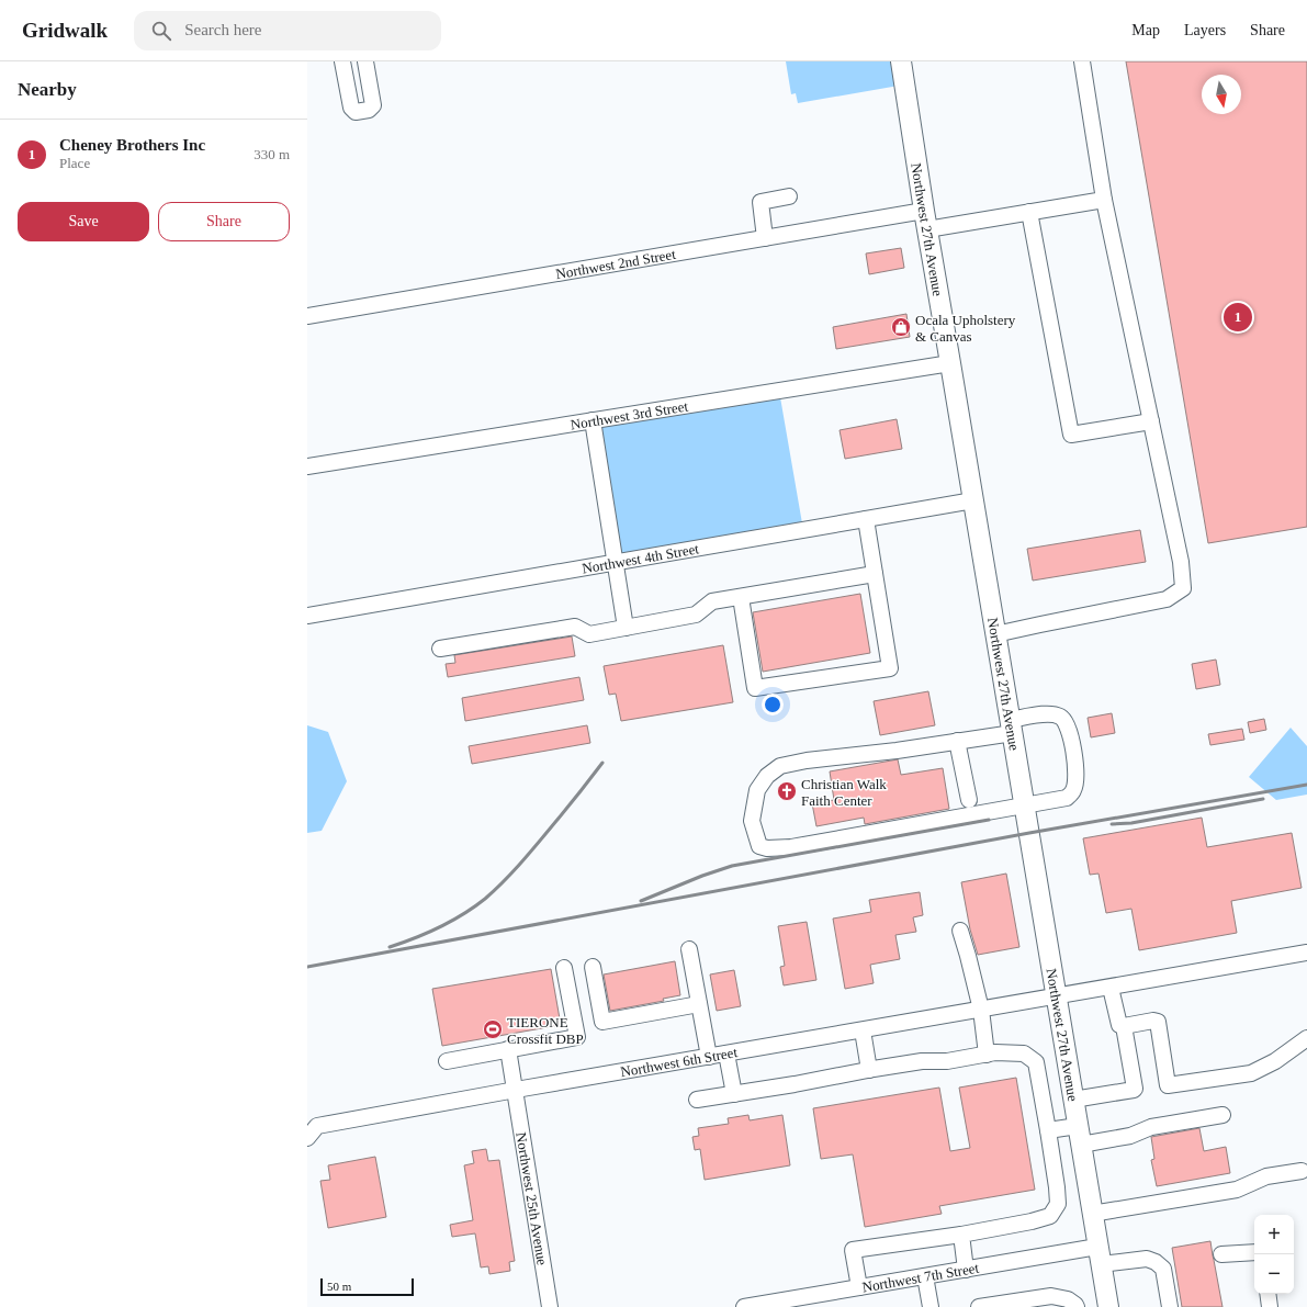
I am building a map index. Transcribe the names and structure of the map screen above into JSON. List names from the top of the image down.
{
  "streets": {
    "main road": ["Northwest 27th Avenue"],
    "street": [
      "Northwest 2nd Street",
      "Northwest 3rd Street",
      "Northwest 4th Street",
      "Northwest 6th Street",
      "Northwest 25th Avenue",
      "Northwest 7th Street"
    ]
  },
  "crossings": [
    ["Northwest 27th Avenue", "Northwest 2nd Street"],
    ["Northwest 27th Avenue", "Northwest 3rd Street"],
    ["Northwest 27th Avenue", "Northwest 4th Street"],
    ["Northwest 27th Avenue", "Northwest 6th Street"],
    ["Northwest 27th Avenue", "Northwest 7th Street"],
    ["Northwest 6th Street", "Northwest 25th Avenue"]
  ],
  "places": {
    "shop": ["Ocala Upholstery & Canvas"],
    "church": ["Christian Walk Faith Center"],
    "sports": ["TIERONE Crossfit DBP"]
  },
  "scale_bar": "50 m",
  "north": "bottom",
  "page": {
    "header": "Gridwalk",
    "search": "Search here",
    "nav": ["Map", "Layers", "Share"],
    "heading": "Nearby",
    "list": [
      {
        "mark": "1",
        "name": "Cheney Brothers Inc",
        "note": "Place",
        "value": "330 m"
      }
    ],
    "buttons": ["Save", "Share"],
    "pins": "1",
    "map_buttons": ["+", "−"],
    "scale": "50 m"
  }
}
